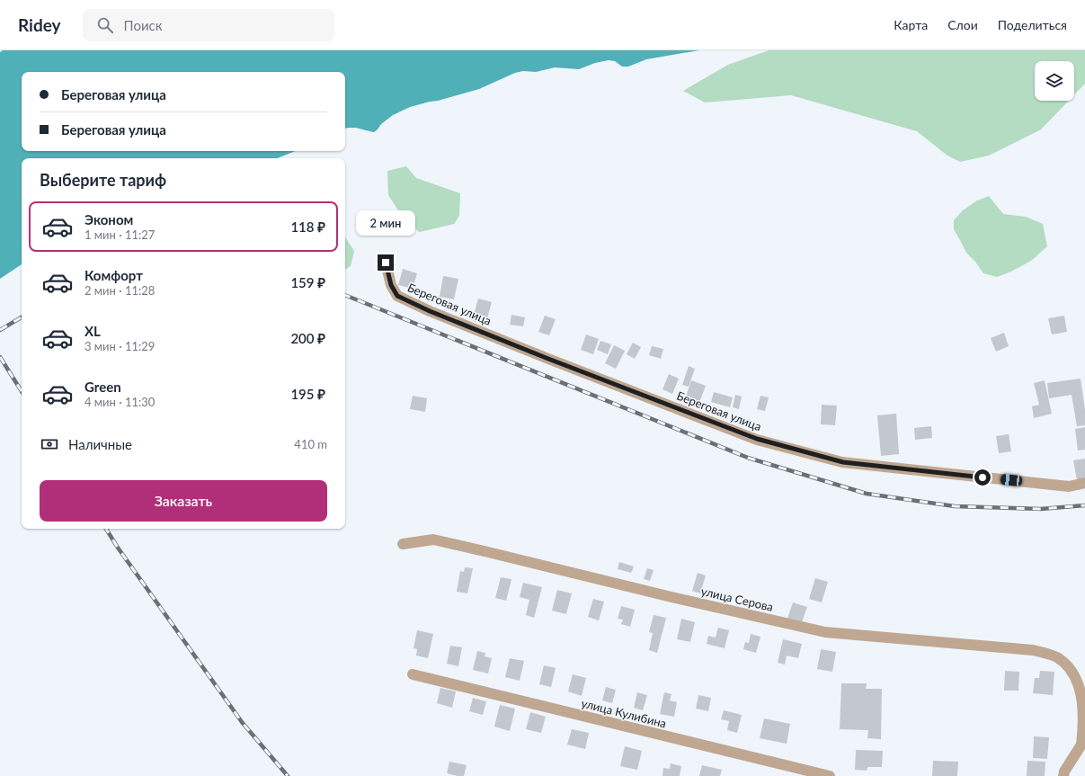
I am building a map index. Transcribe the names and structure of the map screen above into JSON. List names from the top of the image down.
{
  "streets": {
    "street": ["Береговая улица", "улица Серова", "улица Кулибина"]
  },
  "page": {
    "header": "Ridey",
    "search": "Поиск",
    "nav": ["Карта", "Слои", "Поделиться"],
    "banner": ["Береговая улица", "Береговая улица"],
    "heading": "Выберите тариф",
    "list": [
      {
        "name": "Эконом",
        "note": "1 мин · 11:27",
        "value": "118 ₽"
      },
      {
        "name": "Комфорт",
        "note": "2 мин · 11:28",
        "value": "159 ₽"
      },
      {
        "name": "XL",
        "note": "3 мин · 11:29",
        "value": "200 ₽"
      },
      {
        "name": "Green",
        "note": "4 мин · 11:30",
        "value": "195 ₽"
      }
    ],
    "bubble": "2 мин",
    "pay": ["Наличные", "410 m"],
    "buttons": "Заказать"
  }
}
